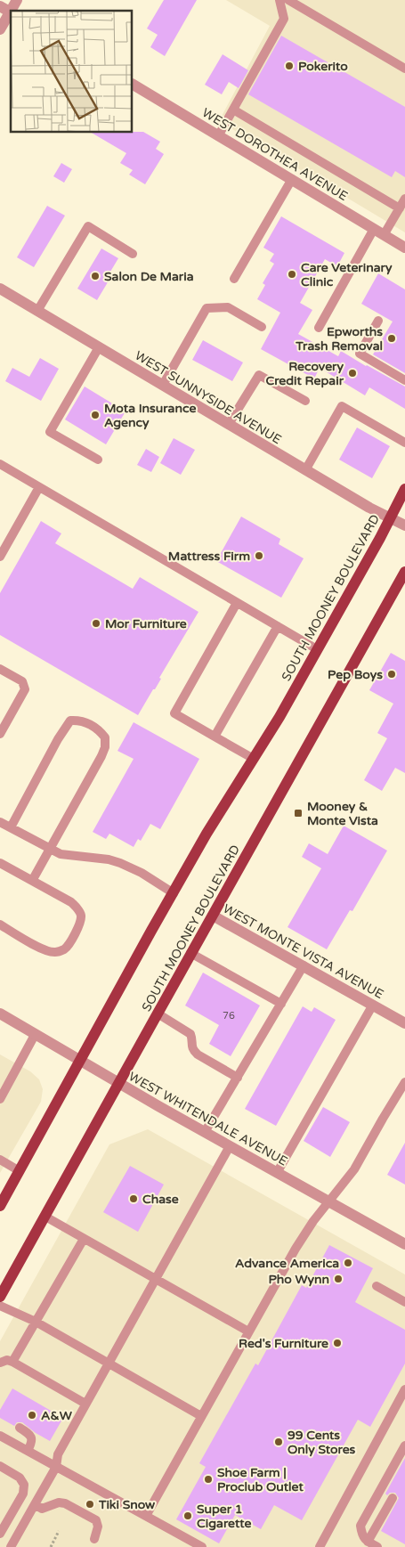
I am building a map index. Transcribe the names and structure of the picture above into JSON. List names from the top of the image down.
{
  "streets": {
    "main road": ["SOUTH MOONEY BOULEVARD"],
    "street": [
      "WEST DOROTHEA AVENUE",
      "WEST SUNNYSIDE AVENUE",
      "WEST MONTE VISTA AVENUE",
      "WEST WHITENDALE AVENUE"
    ]
  },
  "crossings": [
    ["WEST SUNNYSIDE AVENUE", "SOUTH MOONEY BOULEVARD"],
    ["SOUTH MOONEY BOULEVARD", "WEST MONTE VISTA AVENUE"],
    ["SOUTH MOONEY BOULEVARD", "WEST WHITENDALE AVENUE"]
  ],
  "places": {
    "other": [
      "Pokerito",
      "Care Veterinary Clinic",
      "Salon De Maria",
      "Epworths Trash Removal",
      "Recovery Credit Repair",
      "Mota Insurance Agency",
      "Mattress Firm",
      "Mor Furniture",
      "Pep Boys",
      "Chase",
      "Advance America",
      "Pho Wynn",
      "Red's Furniture",
      "A&W",
      "99 Cents Only Stores",
      "Shoe Farm | Proclub Outlet",
      "Tiki Snow",
      "Super 1 Cigarette"
    ],
    "transit": ["Mooney & Monte Vista"]
  },
  "house_numbers": ["76"]
}
